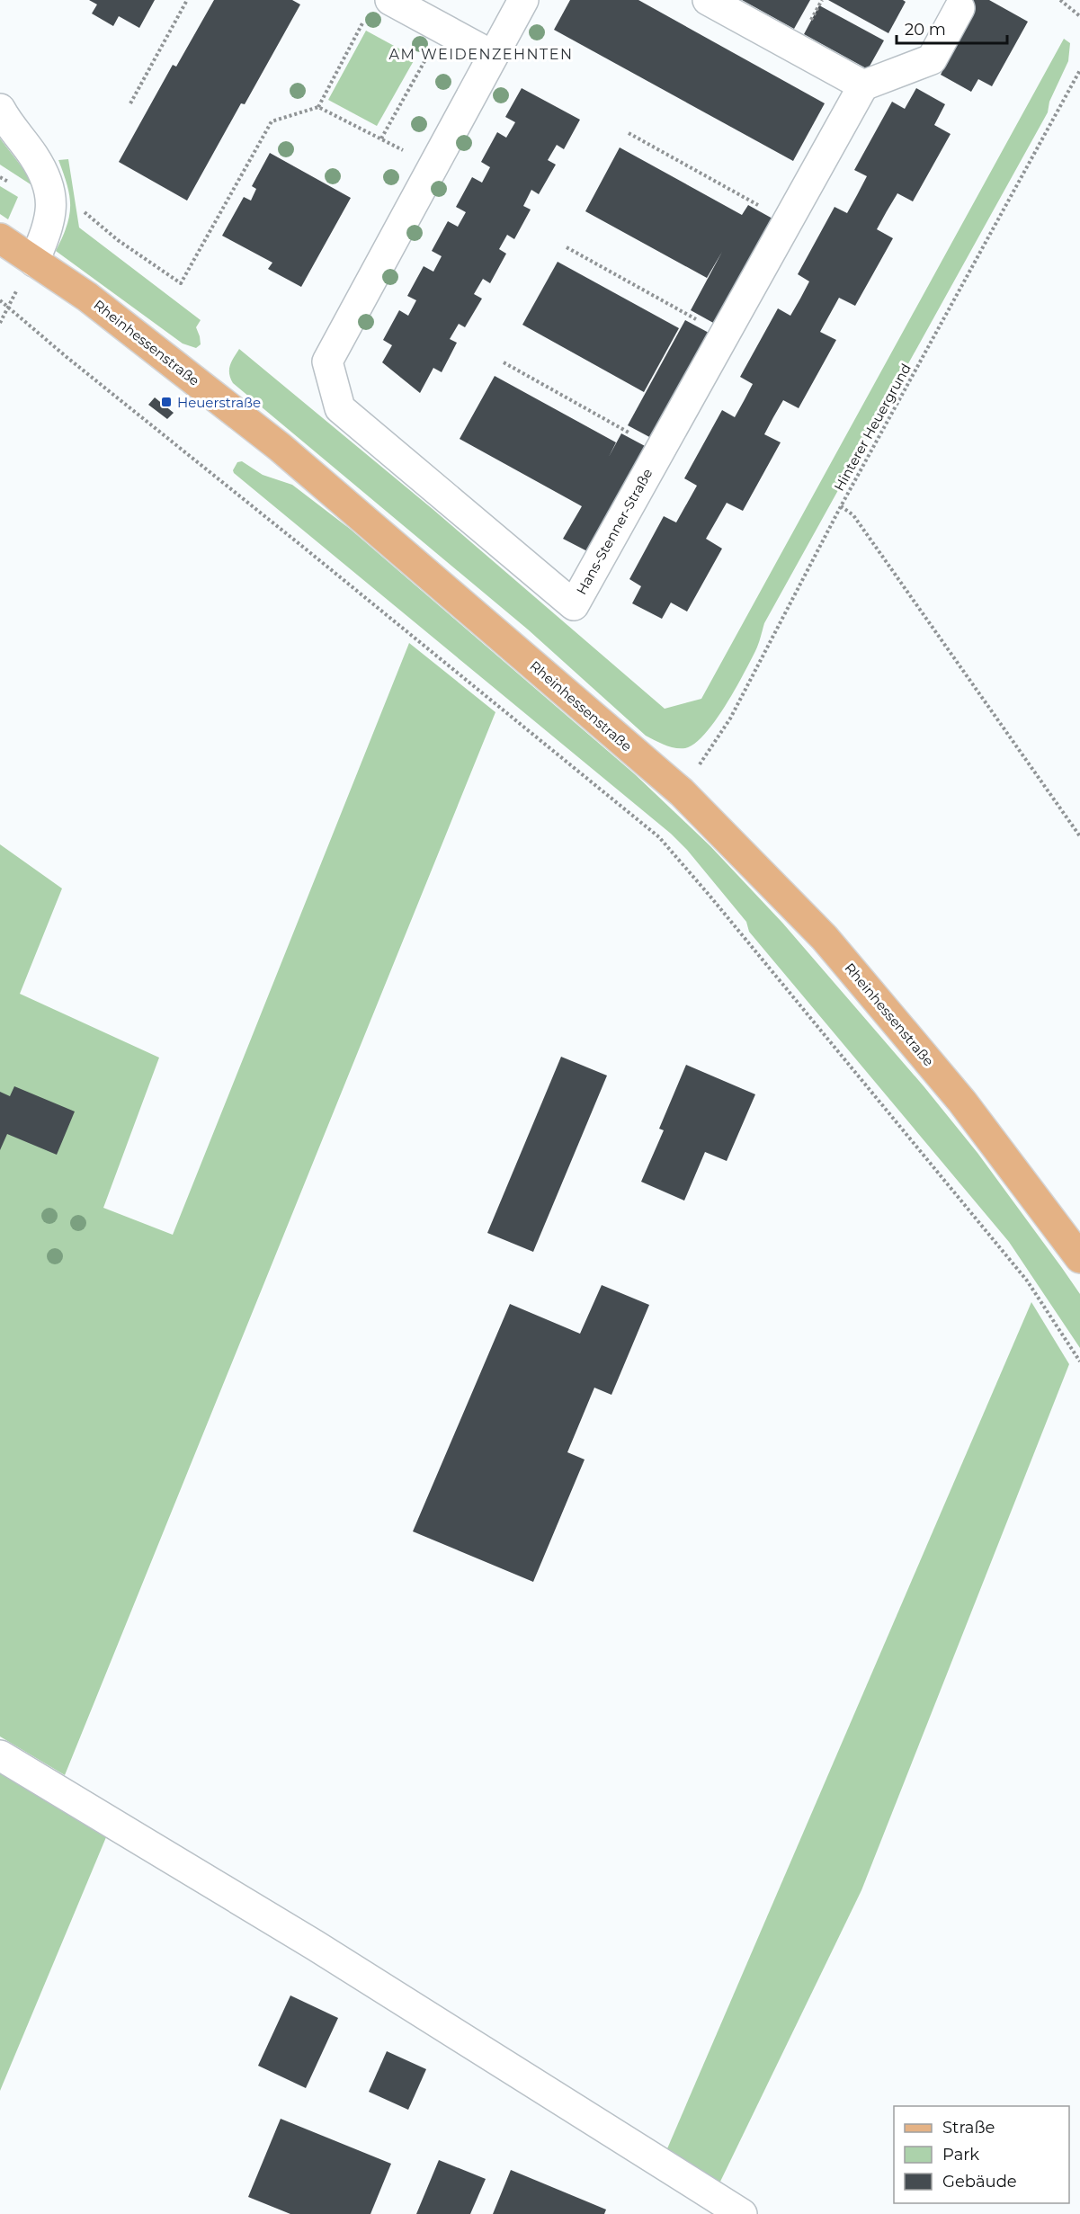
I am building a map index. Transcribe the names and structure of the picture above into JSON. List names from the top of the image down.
{
  "streets": {
    "main road": ["Rheinhessenstraße"],
    "street": ["Hans-Stenner-Straße"],
    "path": ["Hinterer Heuergrund"]
  },
  "crossings": [
    ["Rheinhessenstraße", "Hinterer Heuergrund"]
  ],
  "districts": ["AM WEIDENZEHNTEN"],
  "places": {
    "transit": ["Heuerstraße"]
  },
  "legend": ["Straße", "Park", "Gebäude"],
  "scale_bar": "20 m"
}
